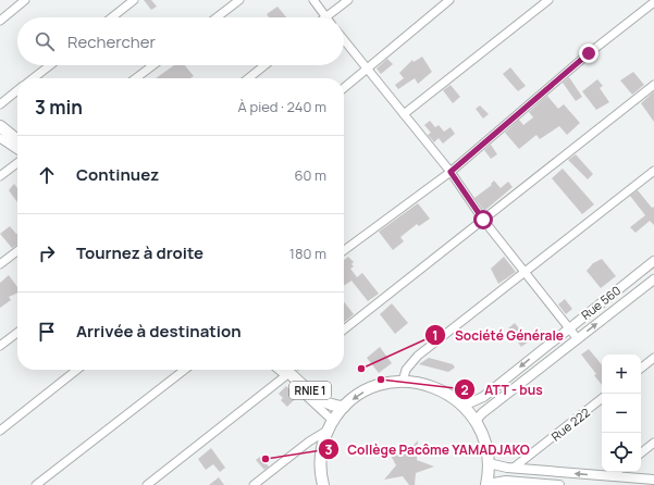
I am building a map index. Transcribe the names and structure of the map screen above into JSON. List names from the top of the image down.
{
  "streets": {
    "highway": ["RNIE 1"],
    "main road": ["Rue 560"],
    "street": ["Rue 222"]
  },
  "crossings": [
    ["Rue 560", "RNIE 1"]
  ],
  "places": ["Société Générale", "ATT - bus", "Collège Pacôme YAMADJAKO"],
  "page": {
    "search": "Rechercher",
    "heading": ["3 min", "À pied · 240 m"],
    "list": [
      ["Continuez", "60 m"],
      ["Tournez à droite", "180 m"],
      "Arrivée à destination"
    ],
    "map_buttons": ["+", "−"]
  }
}
